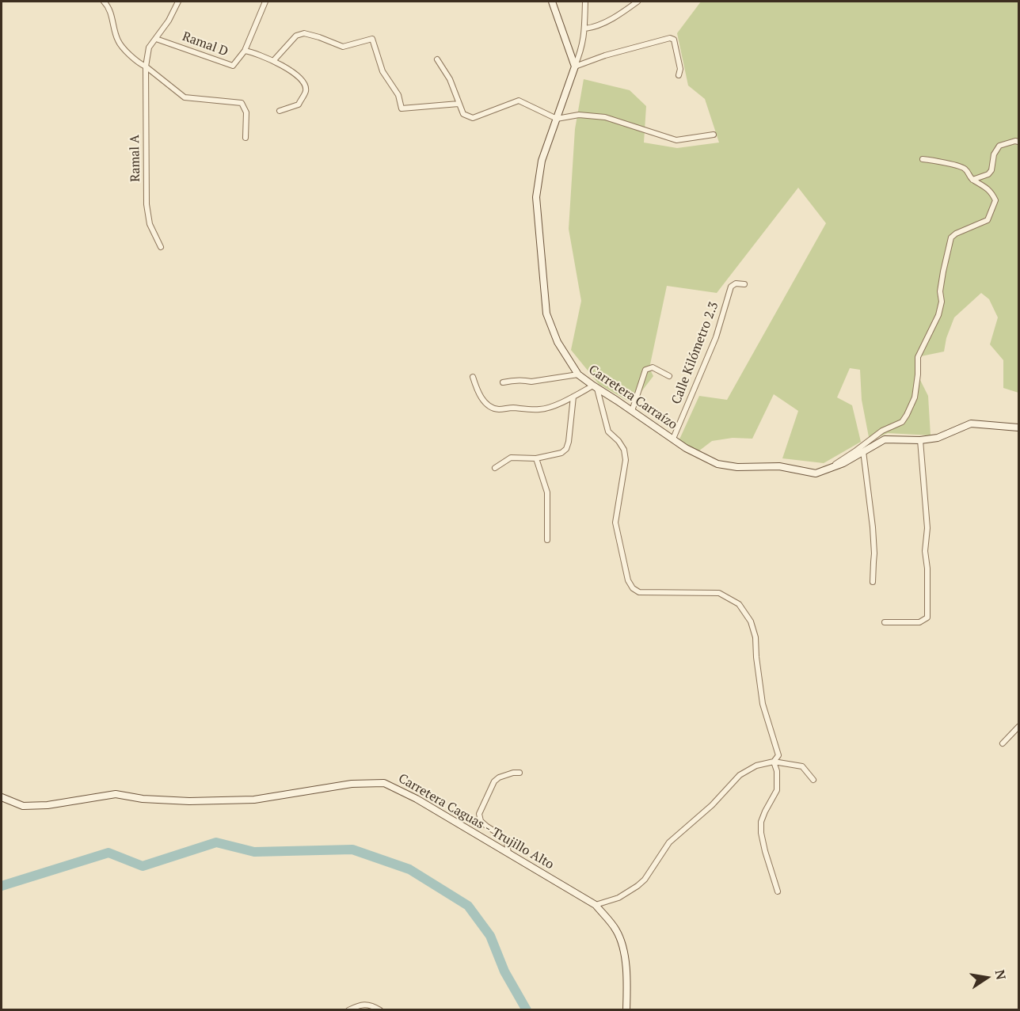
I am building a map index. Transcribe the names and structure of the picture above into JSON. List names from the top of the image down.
{
  "streets": {
    "street": [
      "Ramal D",
      "Ramal A",
      "Calle Kilómetro 2.3",
      "Carretera Carraízo",
      "Carretera Caguas - Trujillo Alto"
    ]
  },
  "crossings": [
    ["Ramal D", "Ramal A"],
    ["Calle Kilómetro 2.3", "Carretera Carraízo"]
  ],
  "north": "right"
}
